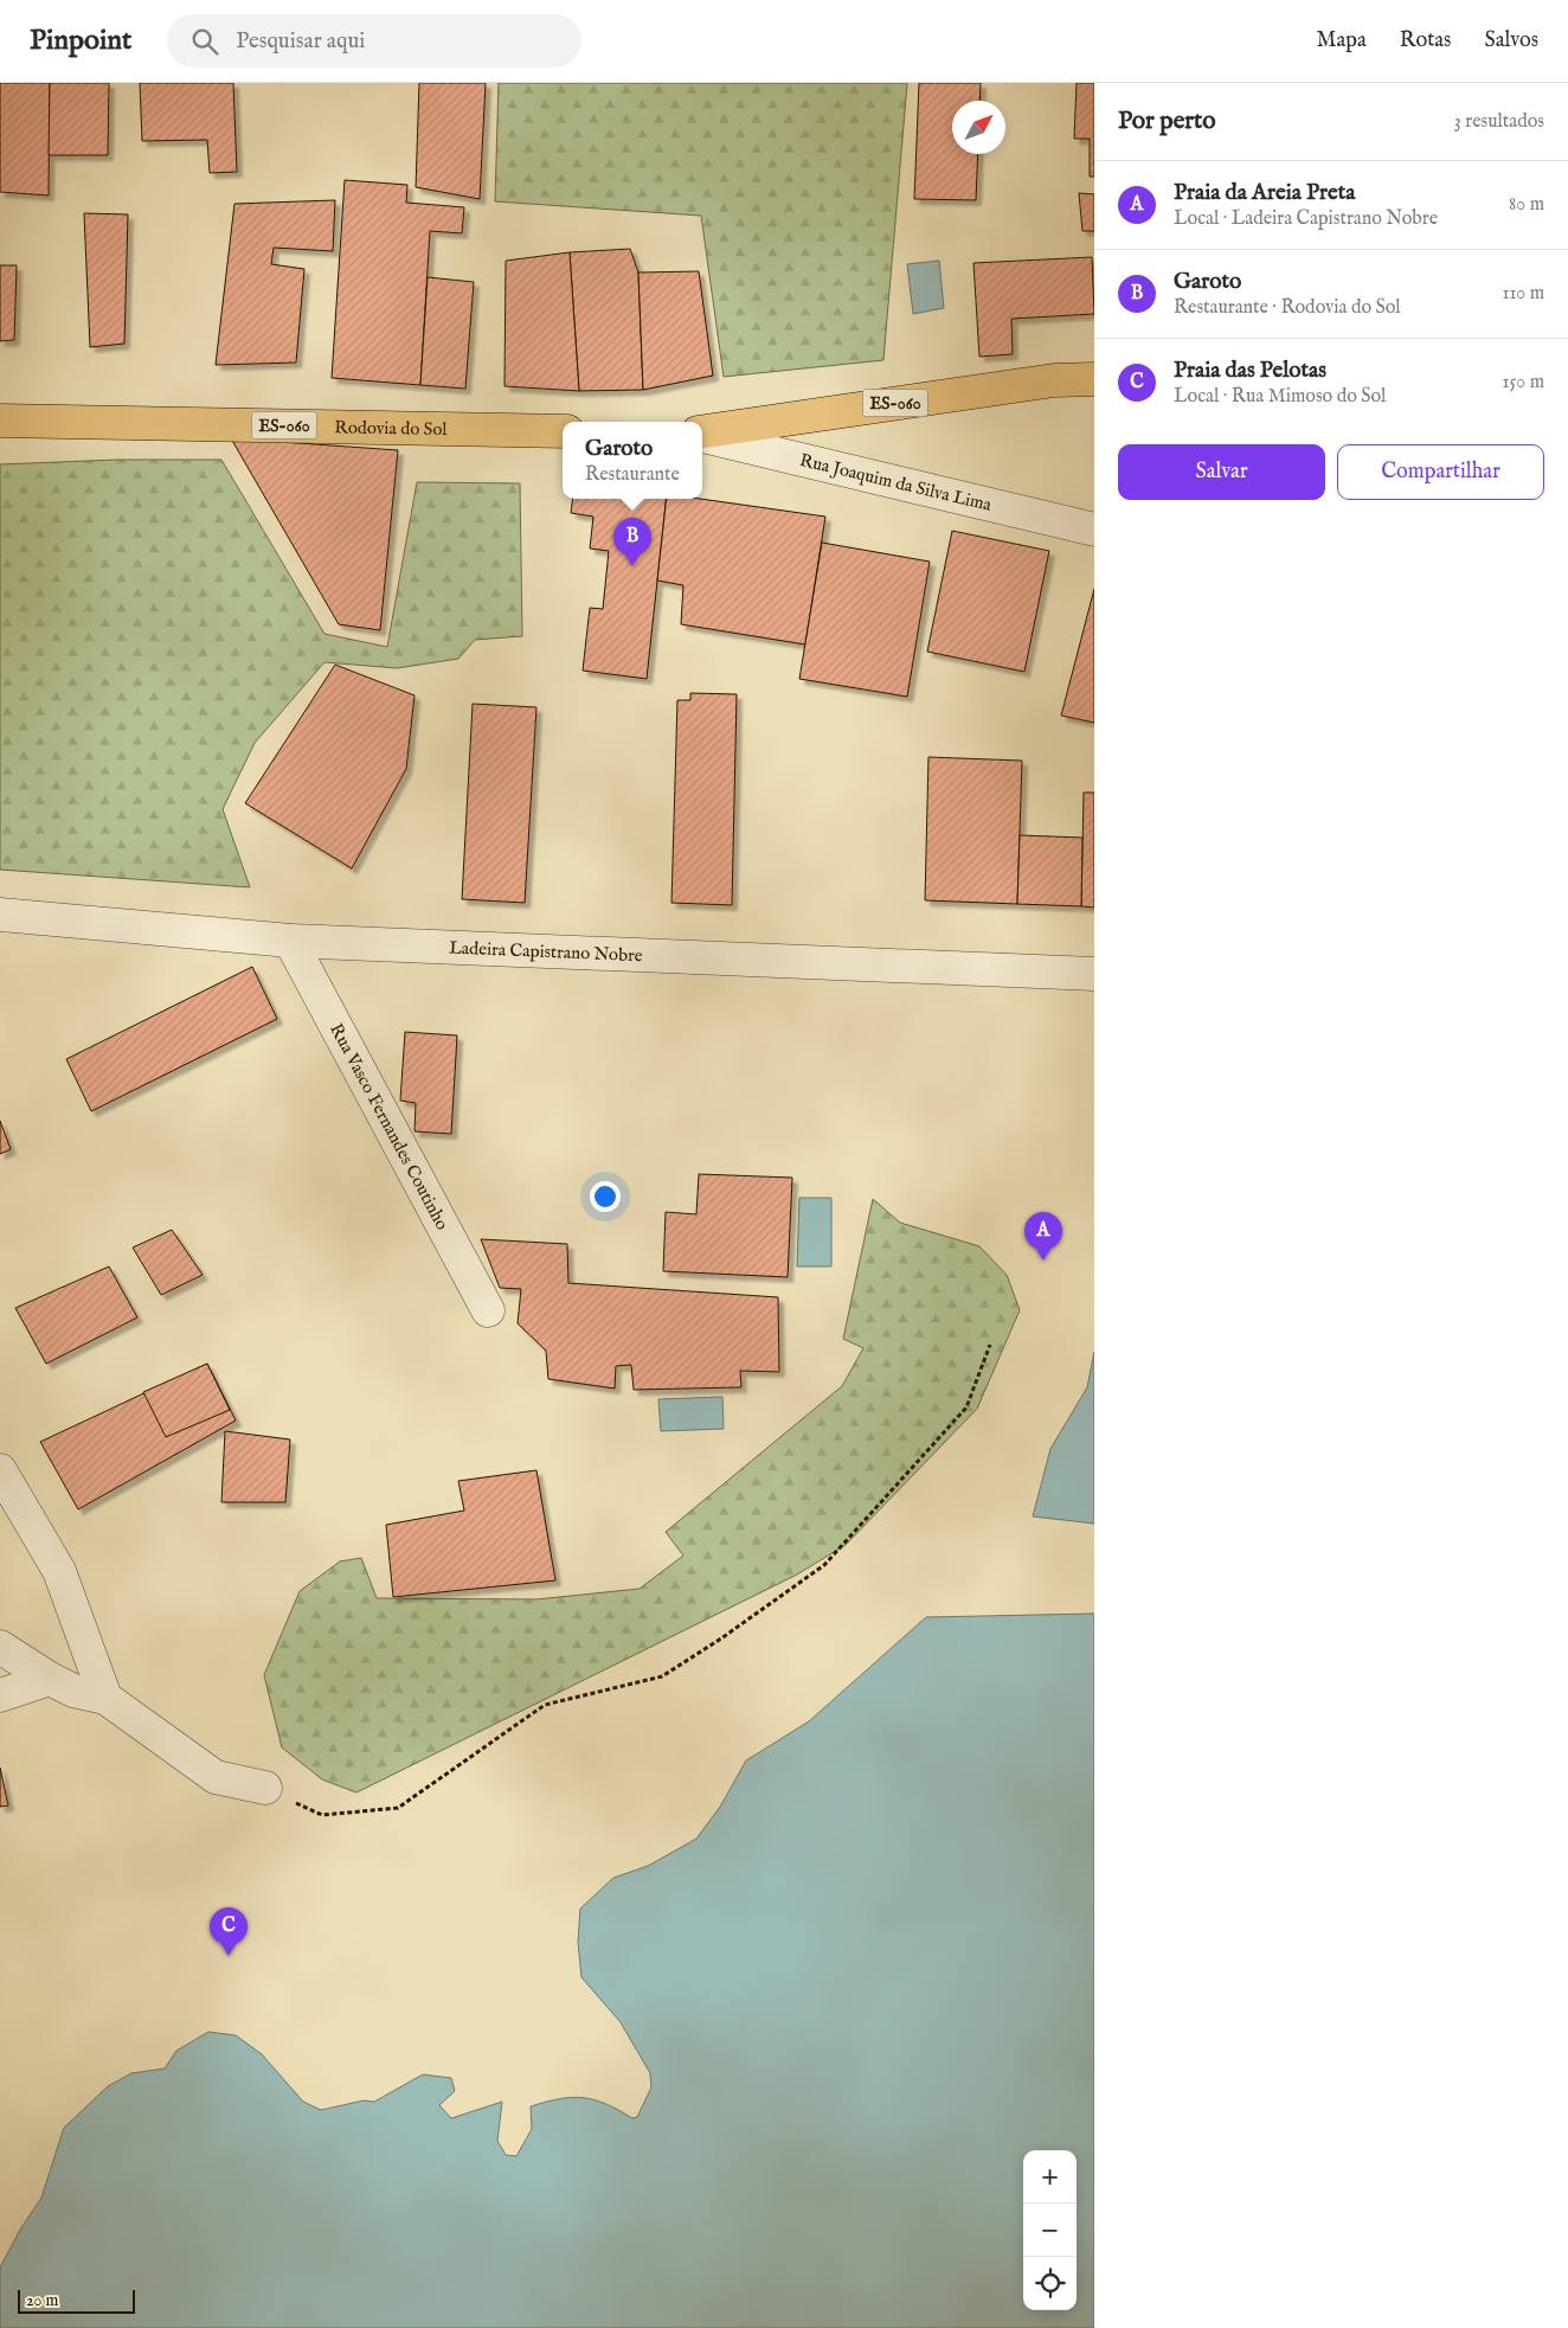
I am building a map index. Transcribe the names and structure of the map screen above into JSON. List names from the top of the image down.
{
  "streets": {
    "main road": ["ES-060", "Rodovia do Sol"],
    "street": ["Rua Joaquim da Silva Lima", "Ladeira Capistrano Nobre", "Rua Vasco Fernandes Coutinho"]
  },
  "crossings": [
    ["Ladeira Capistrano Nobre", "Rua Vasco Fernandes Coutinho"]
  ],
  "scale_bar": "20 m",
  "north": "top right",
  "page": {
    "header": "Pinpoint",
    "search": "Pesquisar aqui",
    "nav": ["Mapa", "Rotas", "Salvos"],
    "heading": ["Por perto", "3 resultados"],
    "list": [
      {
        "mark": "A",
        "name": "Praia da Areia Preta",
        "note": "Local · Ladeira Capistrano Nobre",
        "value": "80 m"
      },
      {
        "mark": "B",
        "name": "Garoto",
        "note": "Restaurante · Rodovia do Sol",
        "value": "110 m"
      },
      {
        "mark": "C",
        "name": "Praia das Pelotas",
        "note": "Local · Rua Mimoso do Sol",
        "value": "150 m"
      }
    ],
    "popup": ["Garoto", "Restaurante"],
    "buttons": ["Salvar", "Compartilhar"],
    "pins": ["B", "A", "C"],
    "map_buttons": ["+", "−"],
    "scale": "20 m"
  }
}
